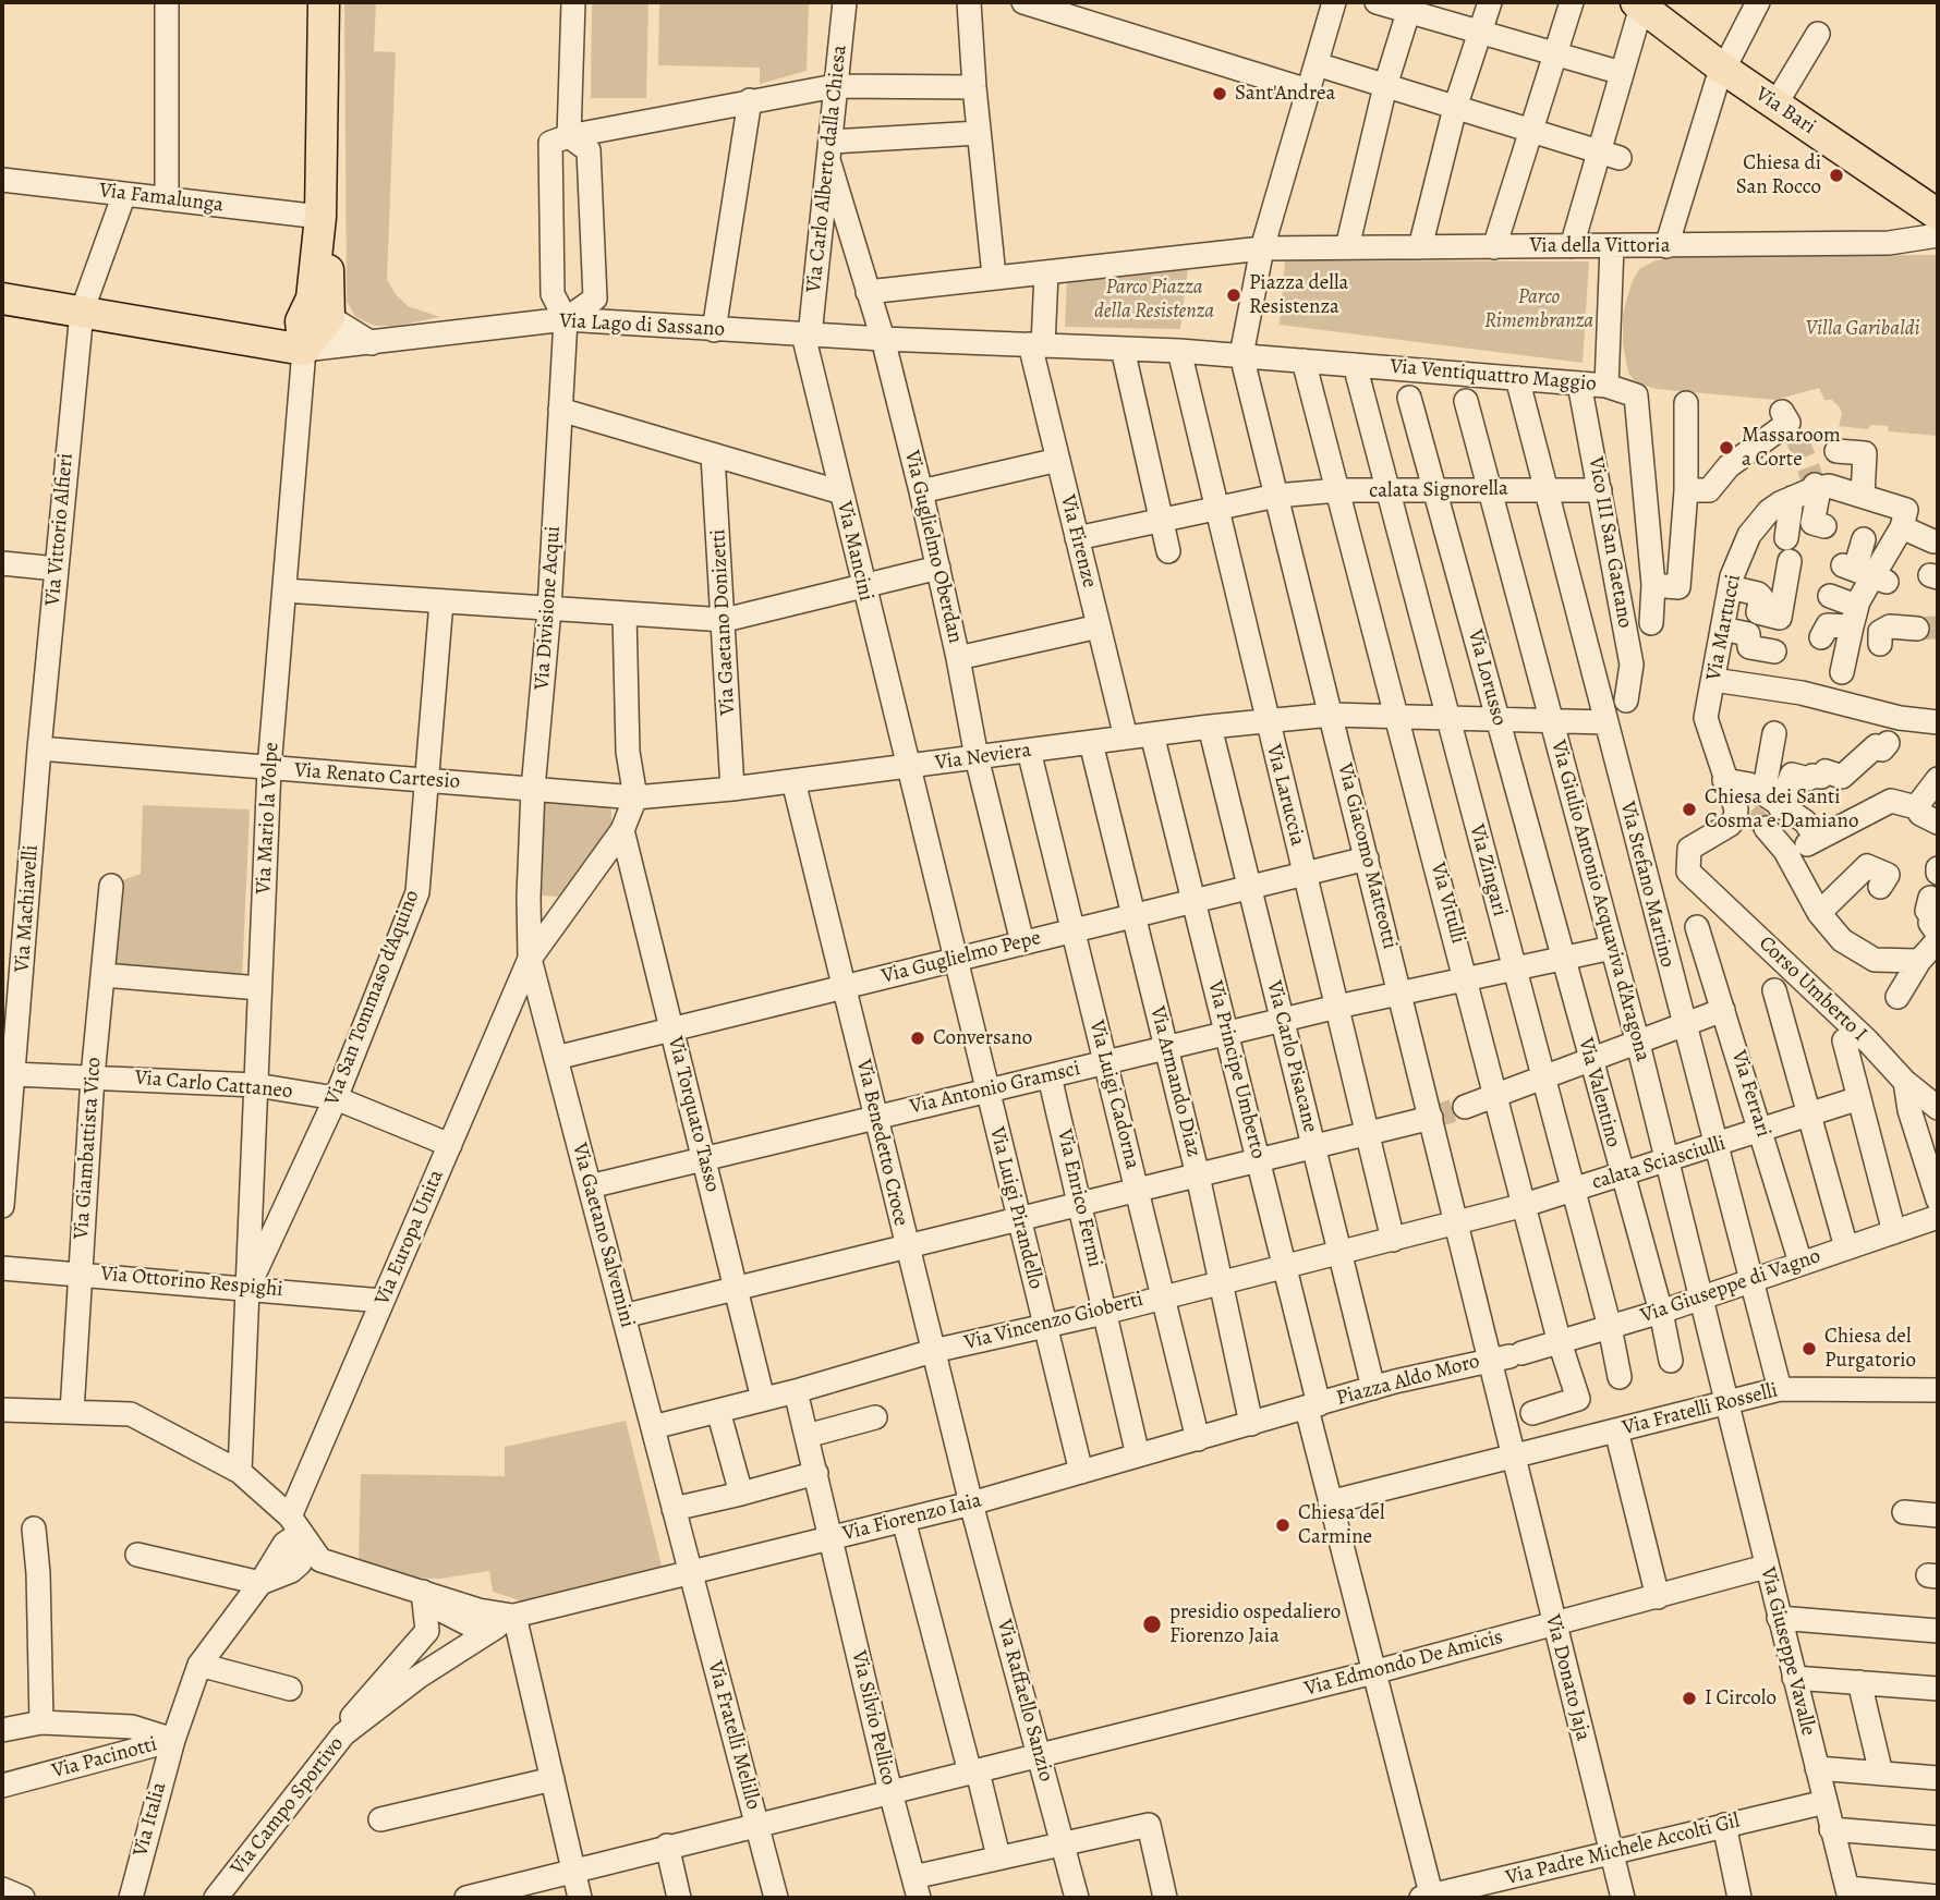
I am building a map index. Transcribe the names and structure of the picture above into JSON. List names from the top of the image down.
{
  "streets": {
    "main road": ["Via Bari", "Via Lago di Sassano"],
    "street": [
      "Via Carlo Alberto dalla Chiesa",
      "Via Famalunga",
      "Via della Vittoria",
      "Via Ventiquattro Maggio",
      "calata Signorella",
      "Via Vittorio Alfieri",
      "Via Firenze",
      "Vico III San Gaetano",
      "Via Guglielmo Oberdan",
      "Via Mancini",
      "Via Divisione Acqui",
      "Via Gaetano Donizetti",
      "Via Martucci",
      "Via Lorusso",
      "Via Neviera",
      "Via Renato Cartesio",
      "Via Laruccia",
      "Via Mario la Volpe",
      "Via Giacomo Matteotti",
      "Via Zingari",
      "Via Stefano Martino",
      "Via Giulio Antonio Acquaviva d'Aragona",
      "Via Vitulli",
      "Via Machiavelli",
      "Via Guglielmo Pepe",
      "Corso Umberto I",
      "Via San Tommaso d'Aquino",
      "Via Carlo Pisacane",
      "Via Principe Umberto",
      "Via Armando Diaz",
      "Via Carlo Cattaneo",
      "Via Antonio Gramsci",
      "Via Valentino",
      "Via Ferrari",
      "Via Luigi Cadorna",
      "Via Torquato Tasso",
      "Via Benedetto Croce",
      "Via Giambattista Vico",
      "calata Sciasciulli",
      "Via Enrico Fermi",
      "Via Luigi Pirandello",
      "Via Gaetano Salvemini",
      "Via Europa Unita",
      "Via Ottorino Respighi",
      "Via Giuseppe di Vagno",
      "Via Vincenzo Gioberti",
      "Piazza Aldo Moro",
      "Via Fratelli Rosselli",
      "Via Fiorenzo Iaia",
      "Via Giuseppe Vavalle",
      "Via Edmondo De Amicis",
      "Via Donato Jaja",
      "Via Raffaello Sanzio",
      "Via Silvio Pellico",
      "Via Fratelli Melillo",
      "Via Pacinotti",
      "Via Campo Sportivo",
      "Via Italia",
      "Via Padre Michele Accolti Gil"
    ]
  },
  "crossings": [
    ["Via Carlo Alberto dalla Chiesa", "Via Lago di Sassano"],
    ["Via Carlo Alberto dalla Chiesa", "Via Guglielmo Oberdan"],
    ["Via Carlo Alberto dalla Chiesa", "Via Mancini"],
    ["Via Famalunga", "Via Vittorio Alfieri"],
    ["Via della Vittoria", "Via Ventiquattro Maggio"],
    ["Via della Vittoria", "Via Firenze"],
    ["Via della Vittoria", "Via Guglielmo Oberdan"],
    ["Via Lago di Sassano", "Via Ventiquattro Maggio"],
    ["Via Lago di Sassano", "Via Vittorio Alfieri"],
    ["Via Lago di Sassano", "Via Firenze"],
    ["Via Lago di Sassano", "Via Guglielmo Oberdan"],
    ["Via Lago di Sassano", "Via Mancini"],
    ["Via Lago di Sassano", "Via Divisione Acqui"],
    ["Via Lago di Sassano", "Via Laruccia"],
    ["Via Lago di Sassano", "Via Mario la Volpe"],
    ["Via Lago di Sassano", "Via Giacomo Matteotti"],
    ["Via Ventiquattro Maggio", "Vico III San Gaetano"],
    ["Via Ventiquattro Maggio", "Via Lorusso"],
    ["Via Ventiquattro Maggio", "Via Giacomo Matteotti"],
    ["Via Ventiquattro Maggio", "Via Zingari"],
    ["Via Ventiquattro Maggio", "Via Stefano Martino"],
    ["Via Ventiquattro Maggio", "Via Giulio Antonio Acquaviva d'Aragona"],
    ["Via Ventiquattro Maggio", "Via Vitulli"],
    ["calata Signorella", "Via Firenze"],
    ["calata Signorella", "Vico III San Gaetano"],
    ["calata Signorella", "Via Lorusso"],
    ["calata Signorella", "Via Laruccia"],
    ["calata Signorella", "Via Giacomo Matteotti"],
    ["calata Signorella", "Via Zingari"],
    ["calata Signorella", "Via Stefano Martino"],
    ["calata Signorella", "Via Giulio Antonio Acquaviva d'Aragona"],
    ["calata Signorella", "Via Vitulli"],
    ["Via Vittorio Alfieri", "Via Renato Cartesio"],
    ["Via Vittorio Alfieri", "Via Machiavelli"],
    ["Via Firenze", "Via Neviera"],
    ["Via Guglielmo Oberdan", "Via Neviera"],
    ["Via Mancini", "Via Neviera"],
    ["Via Mancini", "Via Luigi Pirandello"],
    ["Via Divisione Acqui", "Via Renato Cartesio"],
    ["Via Divisione Acqui", "Via Gaetano Salvemini"],
    ["Via Gaetano Donizetti", "Via Neviera"],
    ["Via Martucci", "Corso Umberto I"],
    ["Via Lorusso", "Via Neviera"],
    ["Via Lorusso", "Via Antonio Gramsci"],
    ["Via Lorusso", "Via Valentino"],
    ["Via Neviera", "Via Renato Cartesio"],
    ["Via Neviera", "Via Laruccia"],
    ["Via Neviera", "Via Giacomo Matteotti"],
    ["Via Neviera", "Via Zingari"],
    ["Via Neviera", "Via Stefano Martino"],
    ["Via Neviera", "Via Giulio Antonio Acquaviva d'Aragona"],
    ["Via Neviera", "Via Vitulli"],
    ["Via Neviera", "Via Carlo Pisacane"],
    ["Via Neviera", "Via Principe Umberto"],
    ["Via Neviera", "Via Armando Diaz"],
    ["Via Neviera", "Via Luigi Cadorna"],
    ["Via Neviera", "Via Benedetto Croce"],
    ["Via Neviera", "Via Luigi Pirandello"],
    ["Via Renato Cartesio", "Via Mario la Volpe"],
    ["Via Renato Cartesio", "Via Machiavelli"],
    ["Via Renato Cartesio", "Via San Tommaso d'Aquino"],
    ["Via Laruccia", "Via Guglielmo Pepe"],
    ["Via Laruccia", "Via Antonio Gramsci"],
    ["Via Laruccia", "Via Vincenzo Gioberti"],
    ["Via Mario la Volpe", "Via San Tommaso d'Aquino"],
    ["Via Mario la Volpe", "Via Carlo Cattaneo"],
    ["Via Mario la Volpe", "Via Ottorino Respighi"],
    ["Via Giacomo Matteotti", "Via Guglielmo Pepe"],
    ["Via Giacomo Matteotti", "Via Antonio Gramsci"],
    ["Via Giacomo Matteotti", "calata Sciasciulli"],
    ["Via Giacomo Matteotti", "Via Giuseppe di Vagno"],
    ["Via Giacomo Matteotti", "Via Vincenzo Gioberti"],
    ["Via Giacomo Matteotti", "Piazza Aldo Moro"],
    ["Via Zingari", "Via Antonio Gramsci"],
    ["Via Zingari", "calata Sciasciulli"],
    ["Via Zingari", "Via Giuseppe di Vagno"],
    ["Via Stefano Martino", "calata Sciasciulli"],
    ["Via Stefano Martino", "Via Giuseppe di Vagno"],
    ["Via Stefano Martino", "Via Fratelli Rosselli"],
    ["Via Giulio Antonio Acquaviva d'Aragona", "Via Antonio Gramsci"],
    ["Via Giulio Antonio Acquaviva d'Aragona", "calata Sciasciulli"],
    ["Via Giulio Antonio Acquaviva d'Aragona", "Via Giuseppe di Vagno"],
    ["Via Giulio Antonio Acquaviva d'Aragona", "Via Fratelli Rosselli"],
    ["Via Giulio Antonio Acquaviva d'Aragona", "Via Giuseppe Vavalle"],
    ["Via Vitulli", "Via Antonio Gramsci"],
    ["Via Vitulli", "calata Sciasciulli"],
    ["Via Vitulli", "Via Giuseppe di Vagno"],
    ["Via Machiavelli", "Via Carlo Cattaneo"],
    ["Via Guglielmo Pepe", "Via Carlo Pisacane"],
    ["Via Guglielmo Pepe", "Via Principe Umberto"],
    ["Via Guglielmo Pepe", "Via Armando Diaz"],
    ["Via Guglielmo Pepe", "Via Luigi Cadorna"],
    ["Via Guglielmo Pepe", "Via Torquato Tasso"],
    ["Via Guglielmo Pepe", "Via Benedetto Croce"],
    ["Via Guglielmo Pepe", "Via Luigi Pirandello"],
    ["Via Guglielmo Pepe", "Via Gaetano Salvemini"],
    ["Via San Tommaso d'Aquino", "Via Carlo Cattaneo"],
    ["Via San Tommaso d'Aquino", "Via Ottorino Respighi"],
    ["Via Carlo Pisacane", "Via Antonio Gramsci"],
    ["Via Carlo Pisacane", "Via Vincenzo Gioberti"],
    ["Via Carlo Pisacane", "Piazza Aldo Moro"],
    ["Via Principe Umberto", "Via Antonio Gramsci"],
    ["Via Principe Umberto", "Via Vincenzo Gioberti"],
    ["Via Principe Umberto", "Piazza Aldo Moro"],
    ["Via Principe Umberto", "Via Fiorenzo Iaia"],
    ["Via Armando Diaz", "Via Antonio Gramsci"],
    ["Via Armando Diaz", "Via Vincenzo Gioberti"],
    ["Via Armando Diaz", "Via Fiorenzo Iaia"],
    ["Via Carlo Cattaneo", "Via Giambattista Vico"],
    ["Via Carlo Cattaneo", "Via Europa Unita"],
    ["Via Antonio Gramsci", "Via Valentino"],
    ["Via Antonio Gramsci", "Via Luigi Cadorna"],
    ["Via Antonio Gramsci", "Via Torquato Tasso"],
    ["Via Antonio Gramsci", "Via Benedetto Croce"],
    ["Via Antonio Gramsci", "Via Enrico Fermi"],
    ["Via Antonio Gramsci", "Via Luigi Pirandello"],
    ["Via Antonio Gramsci", "Via Gaetano Salvemini"],
    ["Via Valentino", "calata Sciasciulli"],
    ["Via Valentino", "Via Giuseppe di Vagno"],
    ["Via Ferrari", "calata Sciasciulli"],
    ["Via Ferrari", "Via Giuseppe di Vagno"],
    ["Via Luigi Cadorna", "Via Vincenzo Gioberti"],
    ["Via Luigi Cadorna", "Via Fiorenzo Iaia"],
    ["Via Torquato Tasso", "Via Vincenzo Gioberti"],
    ["Via Benedetto Croce", "Via Vincenzo Gioberti"],
    ["Via Benedetto Croce", "Via Fiorenzo Iaia"],
    ["Via Benedetto Croce", "Via Raffaello Sanzio"],
    ["Via Giambattista Vico", "Via Ottorino Respighi"],
    ["calata Sciasciulli", "Via Vincenzo Gioberti"],
    ["Via Enrico Fermi", "Via Vincenzo Gioberti"],
    ["Via Enrico Fermi", "Via Fiorenzo Iaia"],
    ["Via Luigi Pirandello", "Via Vincenzo Gioberti"],
    ["Via Luigi Pirandello", "Via Fiorenzo Iaia"],
    ["Via Gaetano Salvemini", "Via Europa Unita"],
    ["Via Gaetano Salvemini", "Via Vincenzo Gioberti"],
    ["Via Gaetano Salvemini", "Via Fiorenzo Iaia"],
    ["Via Gaetano Salvemini", "Via Fratelli Melillo"],
    ["Via Europa Unita", "Via Ottorino Respighi"],
    ["Via Europa Unita", "Via Italia"],
    ["Via Giuseppe di Vagno", "Piazza Aldo Moro"],
    ["Via Vincenzo Gioberti", "Via Silvio Pellico"],
    ["Piazza Aldo Moro", "Via Fratelli Rosselli"],
    ["Piazza Aldo Moro", "Via Fiorenzo Iaia"],
    ["Piazza Aldo Moro", "Via Donato Jaja"],
    ["Via Fratelli Rosselli", "Via Giuseppe Vavalle"],
    ["Via Fratelli Rosselli", "Via Donato Jaja"],
    ["Via Fiorenzo Iaia", "Via Raffaello Sanzio"],
    ["Via Fiorenzo Iaia", "Via Silvio Pellico"],
    ["Via Fiorenzo Iaia", "Via Fratelli Melillo"],
    ["Via Fiorenzo Iaia", "Via Campo Sportivo"],
    ["Via Giuseppe Vavalle", "Via Edmondo De Amicis"],
    ["Via Giuseppe Vavalle", "Via Padre Michele Accolti Gil"],
    ["Via Edmondo De Amicis", "Via Donato Jaja"],
    ["Via Edmondo De Amicis", "Via Raffaello Sanzio"],
    ["Via Edmondo De Amicis", "Via Silvio Pellico"],
    ["Via Donato Jaja", "Via Padre Michele Accolti Gil"],
    ["Via Pacinotti", "Via Italia"]
  ],
  "parks": ["Parco Piazza della Resistenza", "Parco Rimembranza", "Villa Garibaldi"],
  "places": [
    "Sant'Andrea",
    "Chiesa di San Rocco",
    "Piazza della Resistenza",
    "Massaroom a Corte",
    "Chiesa dei Santi Cosma e Damiano",
    "Conversano",
    "Chiesa del Purgatorio",
    "Chiesa del Carmine",
    "presidio ospedaliero Fiorenzo Jaia",
    "I Circolo"
  ]
}
